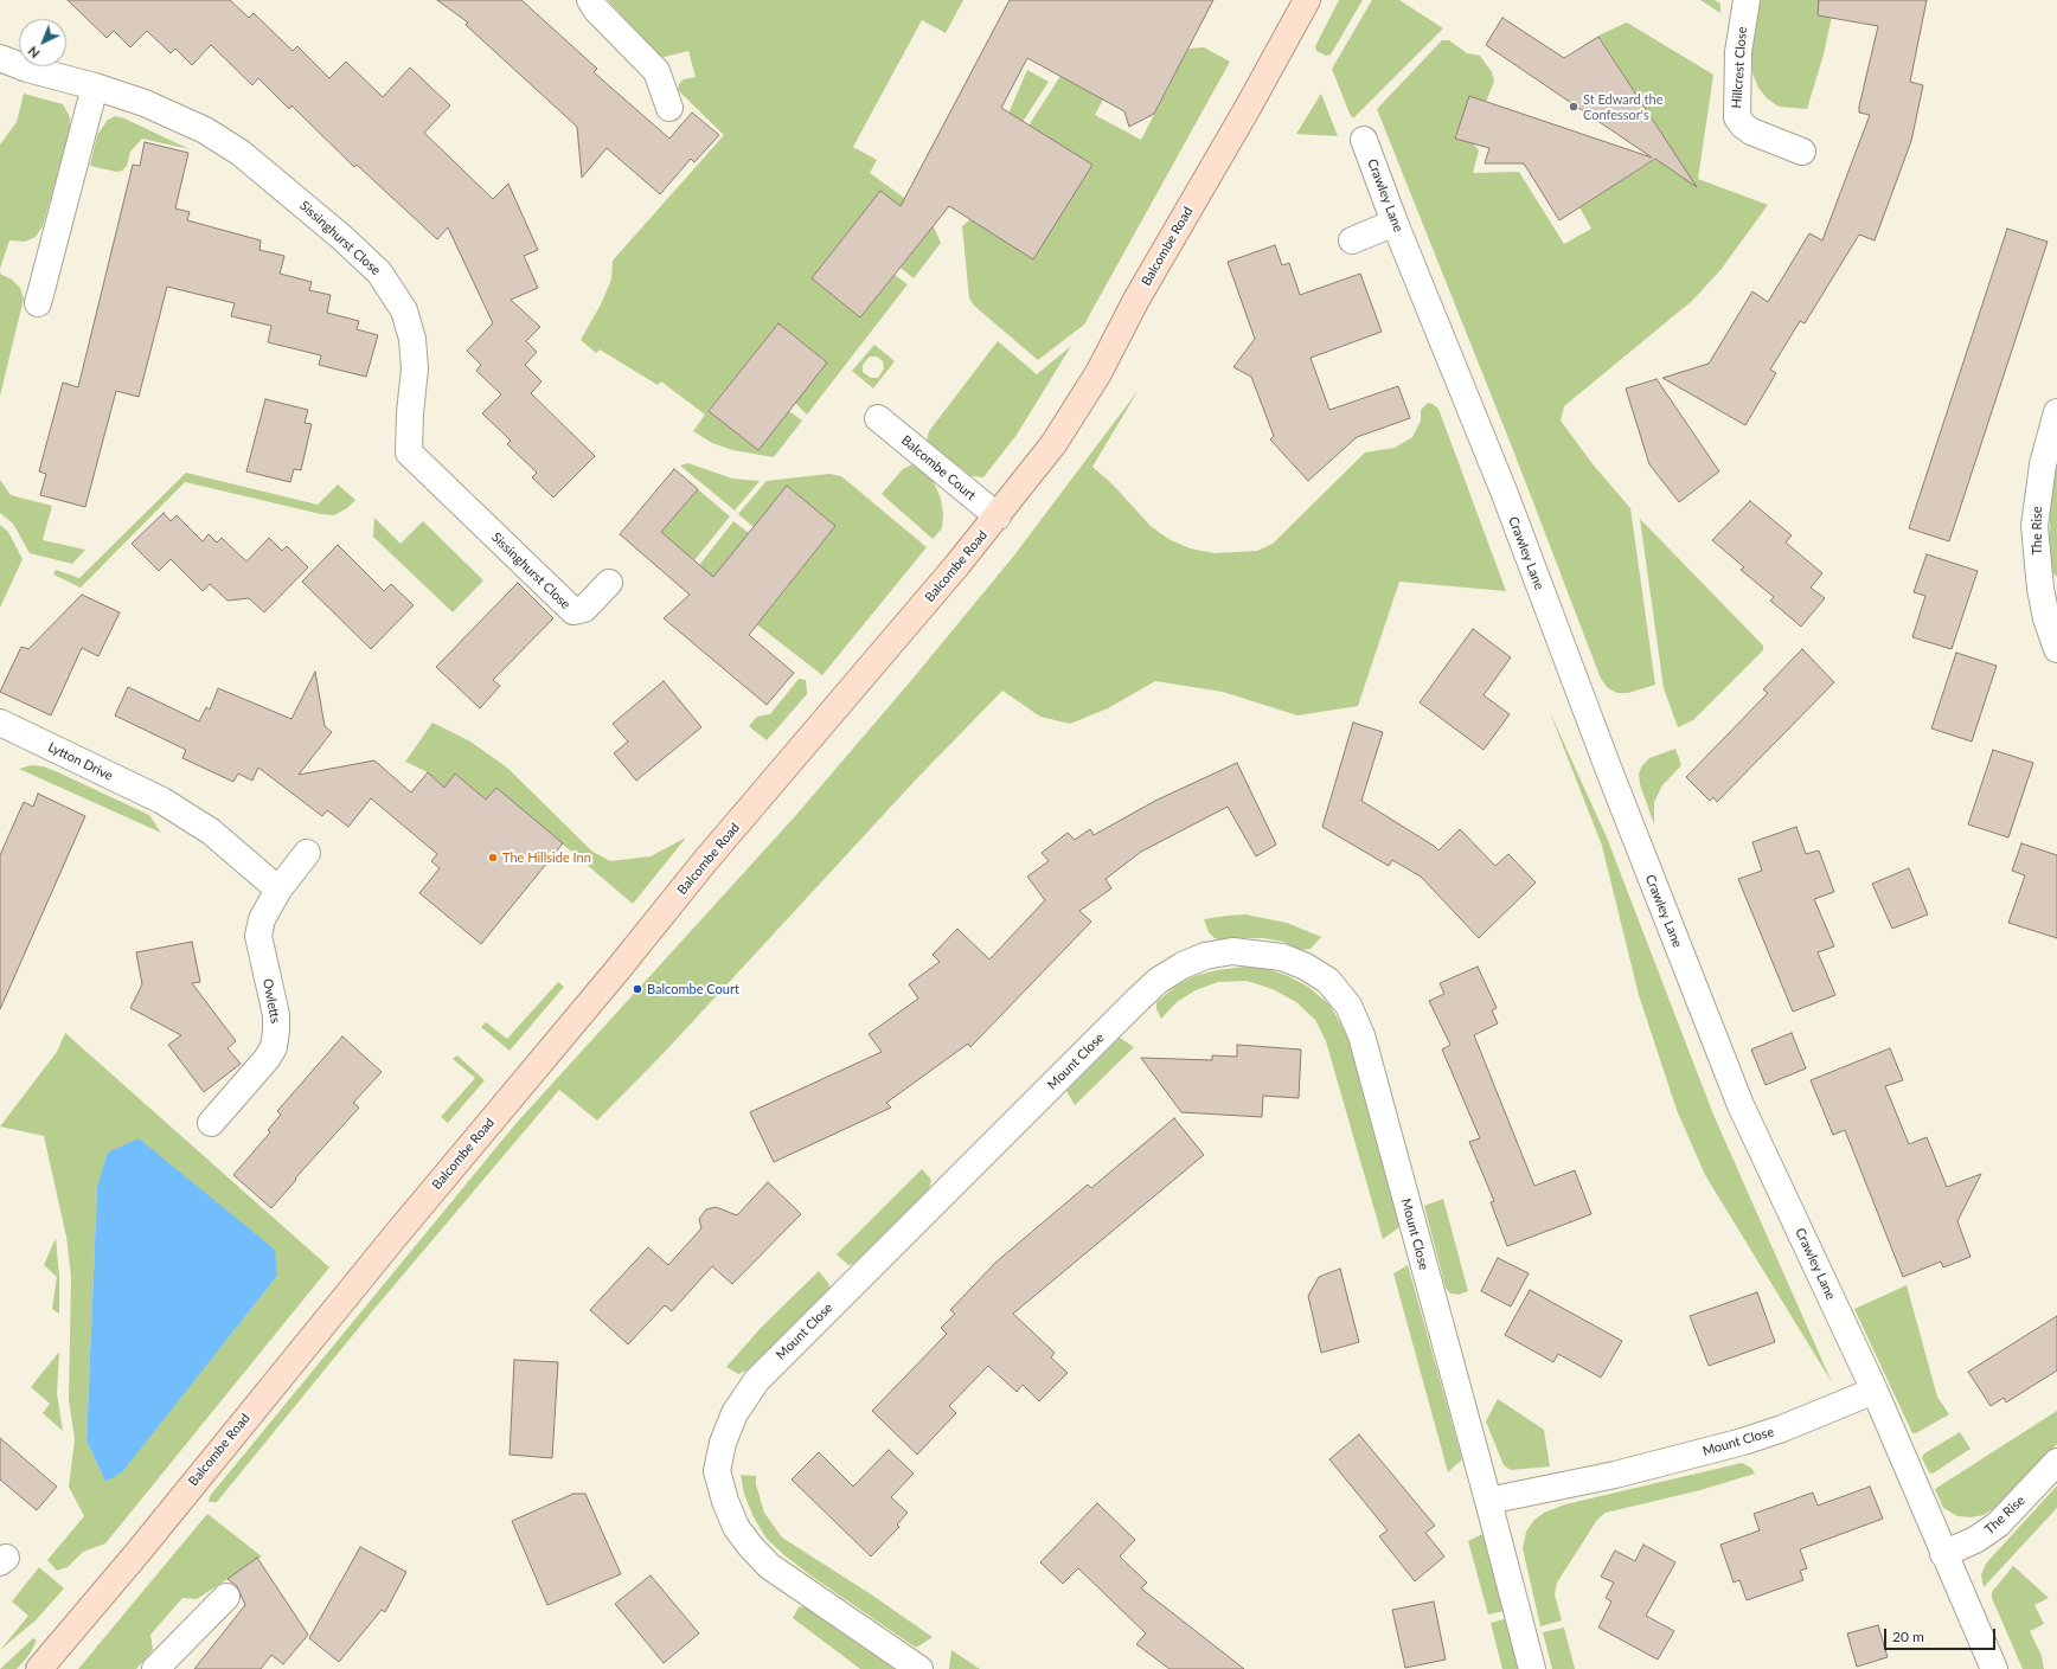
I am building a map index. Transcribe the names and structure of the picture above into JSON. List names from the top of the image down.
{
  "streets": {
    "main road": ["Balcombe Road"],
    "street": [
      "Hillcrest Close",
      "Crawley Lane",
      "Sissinghurst Close",
      "Balcombe Court",
      "The Rise",
      "Lytton Drive",
      "Owletts",
      "Mount Close"
    ]
  },
  "crossings": [
    ["Crawley Lane", "The Rise"],
    ["Crawley Lane", "Mount Close"],
    ["Balcombe Road", "Balcombe Court"],
    ["Lytton Drive", "Owletts"]
  ],
  "places": ["St Edward the Confessor's", "The Hillside Inn", "Balcombe Court"],
  "scale_bar": "20 m",
  "north": "bottom left"
}
